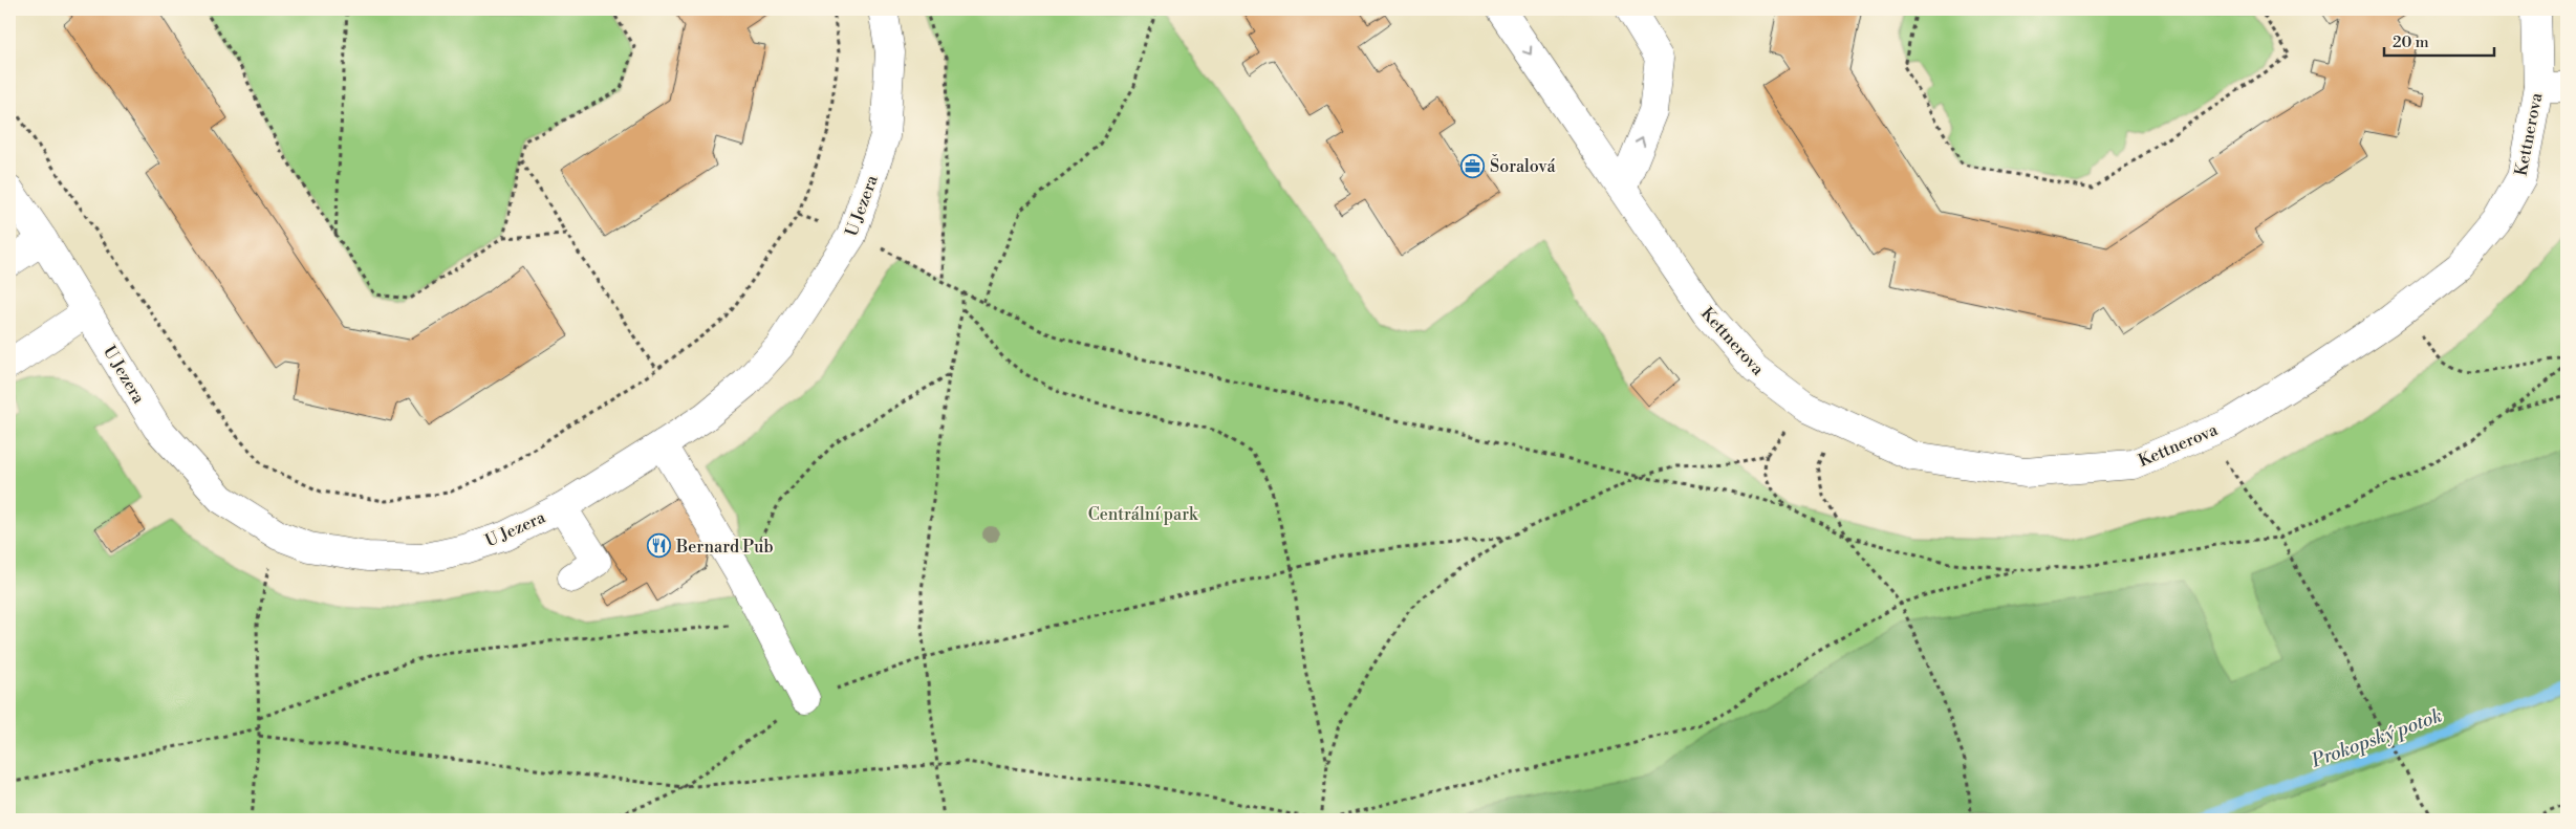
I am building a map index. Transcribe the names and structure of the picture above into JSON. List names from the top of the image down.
{
  "streets": {
    "street": ["Kettnerova", "U Jezera"]
  },
  "water": ["Prokopský potok"],
  "parks": ["Centrální park"],
  "places": {
    "office": ["Šoralová"],
    "restaurant": ["Bernard Pub"]
  },
  "scale_bar": "20 m"
}
